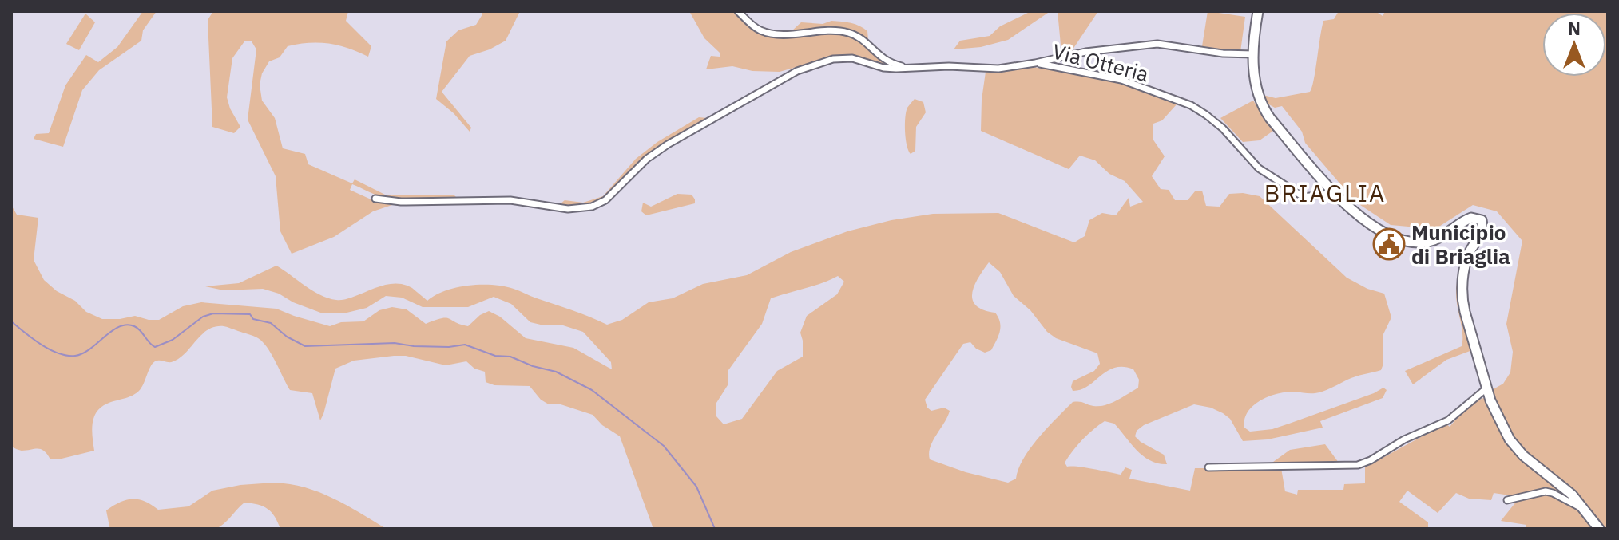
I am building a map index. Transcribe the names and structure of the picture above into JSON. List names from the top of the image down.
{
  "streets": {
    "street": ["Via Otteria"]
  },
  "districts": ["BRIAGLIA"],
  "places": {
    "public building": ["Municipio di Briaglia"]
  },
  "north": "top"
}
